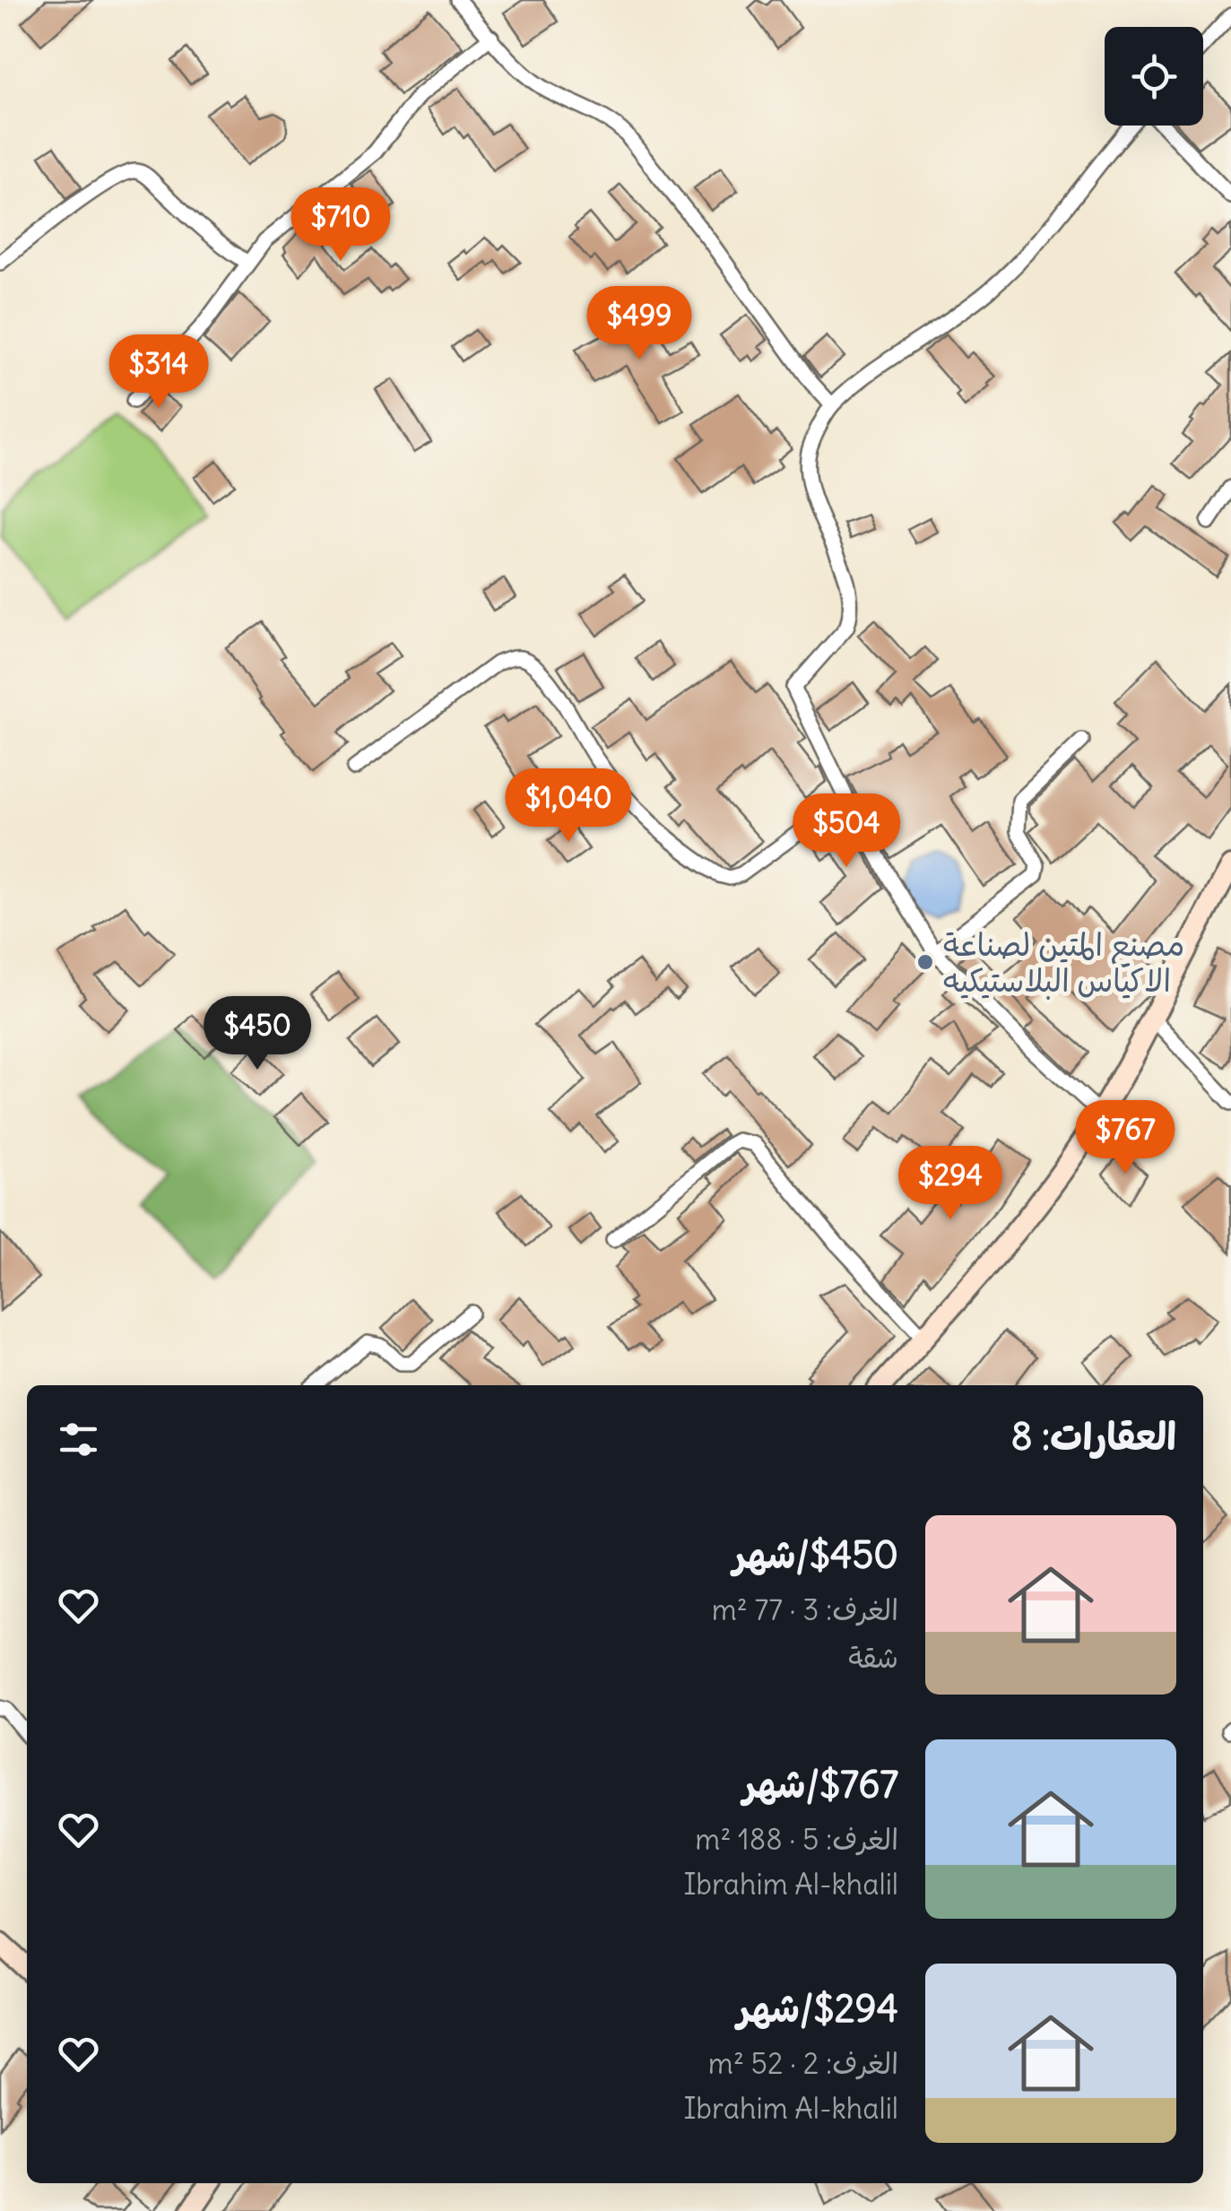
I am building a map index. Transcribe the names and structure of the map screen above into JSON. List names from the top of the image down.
{
  "places": ["مصنع المتين لصناعة الاكياس البلاستيكيه"],
  "page": {
    "price": [
      "$710",
      "$499",
      "$314",
      "$1,040",
      "$504",
      "$450",
      "$767",
      "$294"
    ],
    "heading": "العقارات: 8",
    "list": [
      {
        "name": "$450/شهر",
        "note": "الغرف: 3 · 77 m² · شقة"
      },
      {
        "name": "$767/شهر",
        "note": "الغرف: 5 · 188 m² · Ibrahim Al-khalil"
      },
      {
        "name": "$294/شهر",
        "note": "الغرف: 2 · 52 m² · Ibrahim Al-khalil"
      }
    ]
  }
}
